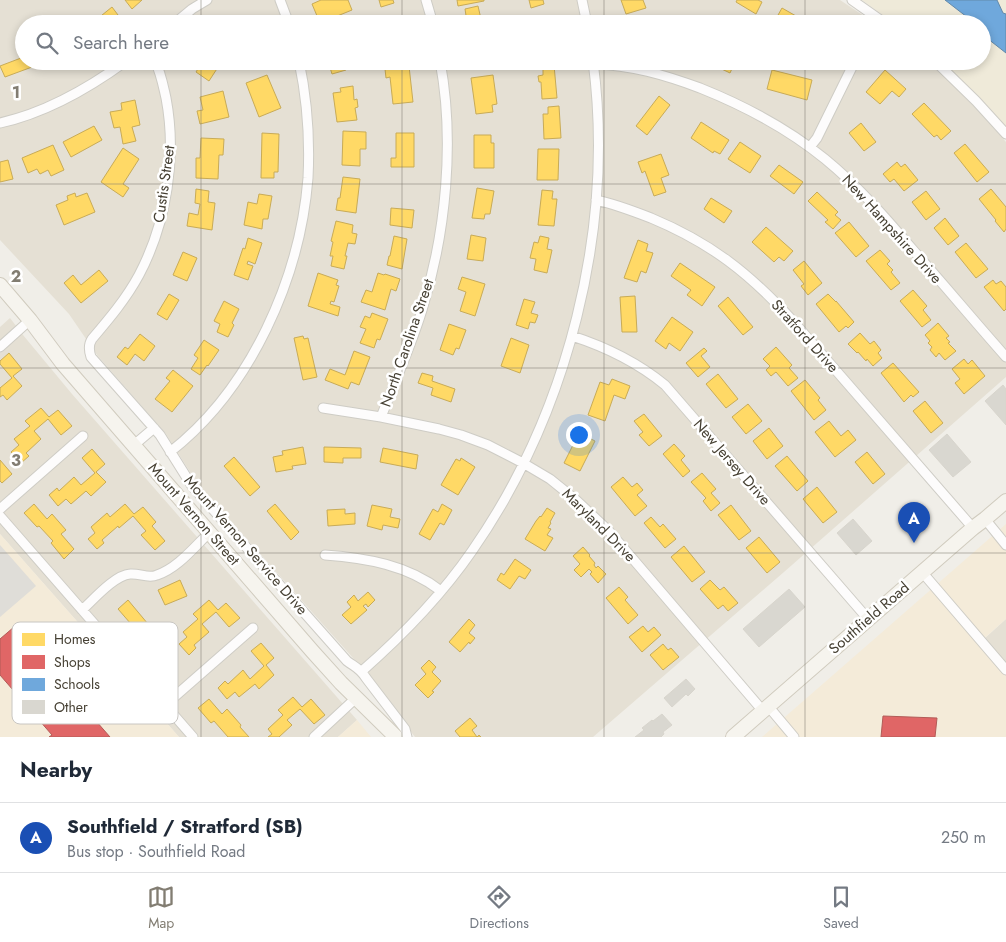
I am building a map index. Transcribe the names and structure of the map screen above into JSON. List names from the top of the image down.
{
  "streets": {
    "street": [
      "Custis Street",
      "New Hampshire Drive",
      "Stratford Drive",
      "North Carolina Street",
      "New Jersey Drive",
      "Mount Vernon Street",
      "Maryland Drive",
      "Mount Vernon Service Drive",
      "Southfield Road"
    ]
  },
  "crossings": [
    ["Custis Street", "Mount Vernon Service Drive"],
    ["Stratford Drive", "Southfield Road"],
    ["North Carolina Street", "Maryland Drive"],
    ["New Jersey Drive", "Southfield Road"],
    ["Maryland Drive", "Southfield Road"]
  ],
  "legend": [
    "Homes",
    "Shops",
    "Schools",
    "Other"
  ],
  "page": {
    "search": "Search here",
    "pins": "A",
    "heading": "Nearby",
    "list": [
      {
        "mark": "A",
        "name": "Southfield / Stratford (SB)",
        "note": "Bus stop · Southfield Road",
        "value": "250 m"
      }
    ],
    "nav": ["Map", "Directions", "Saved"]
  },
  "grid": {
    "rows": ["1", "2", "3"]
  }
}
